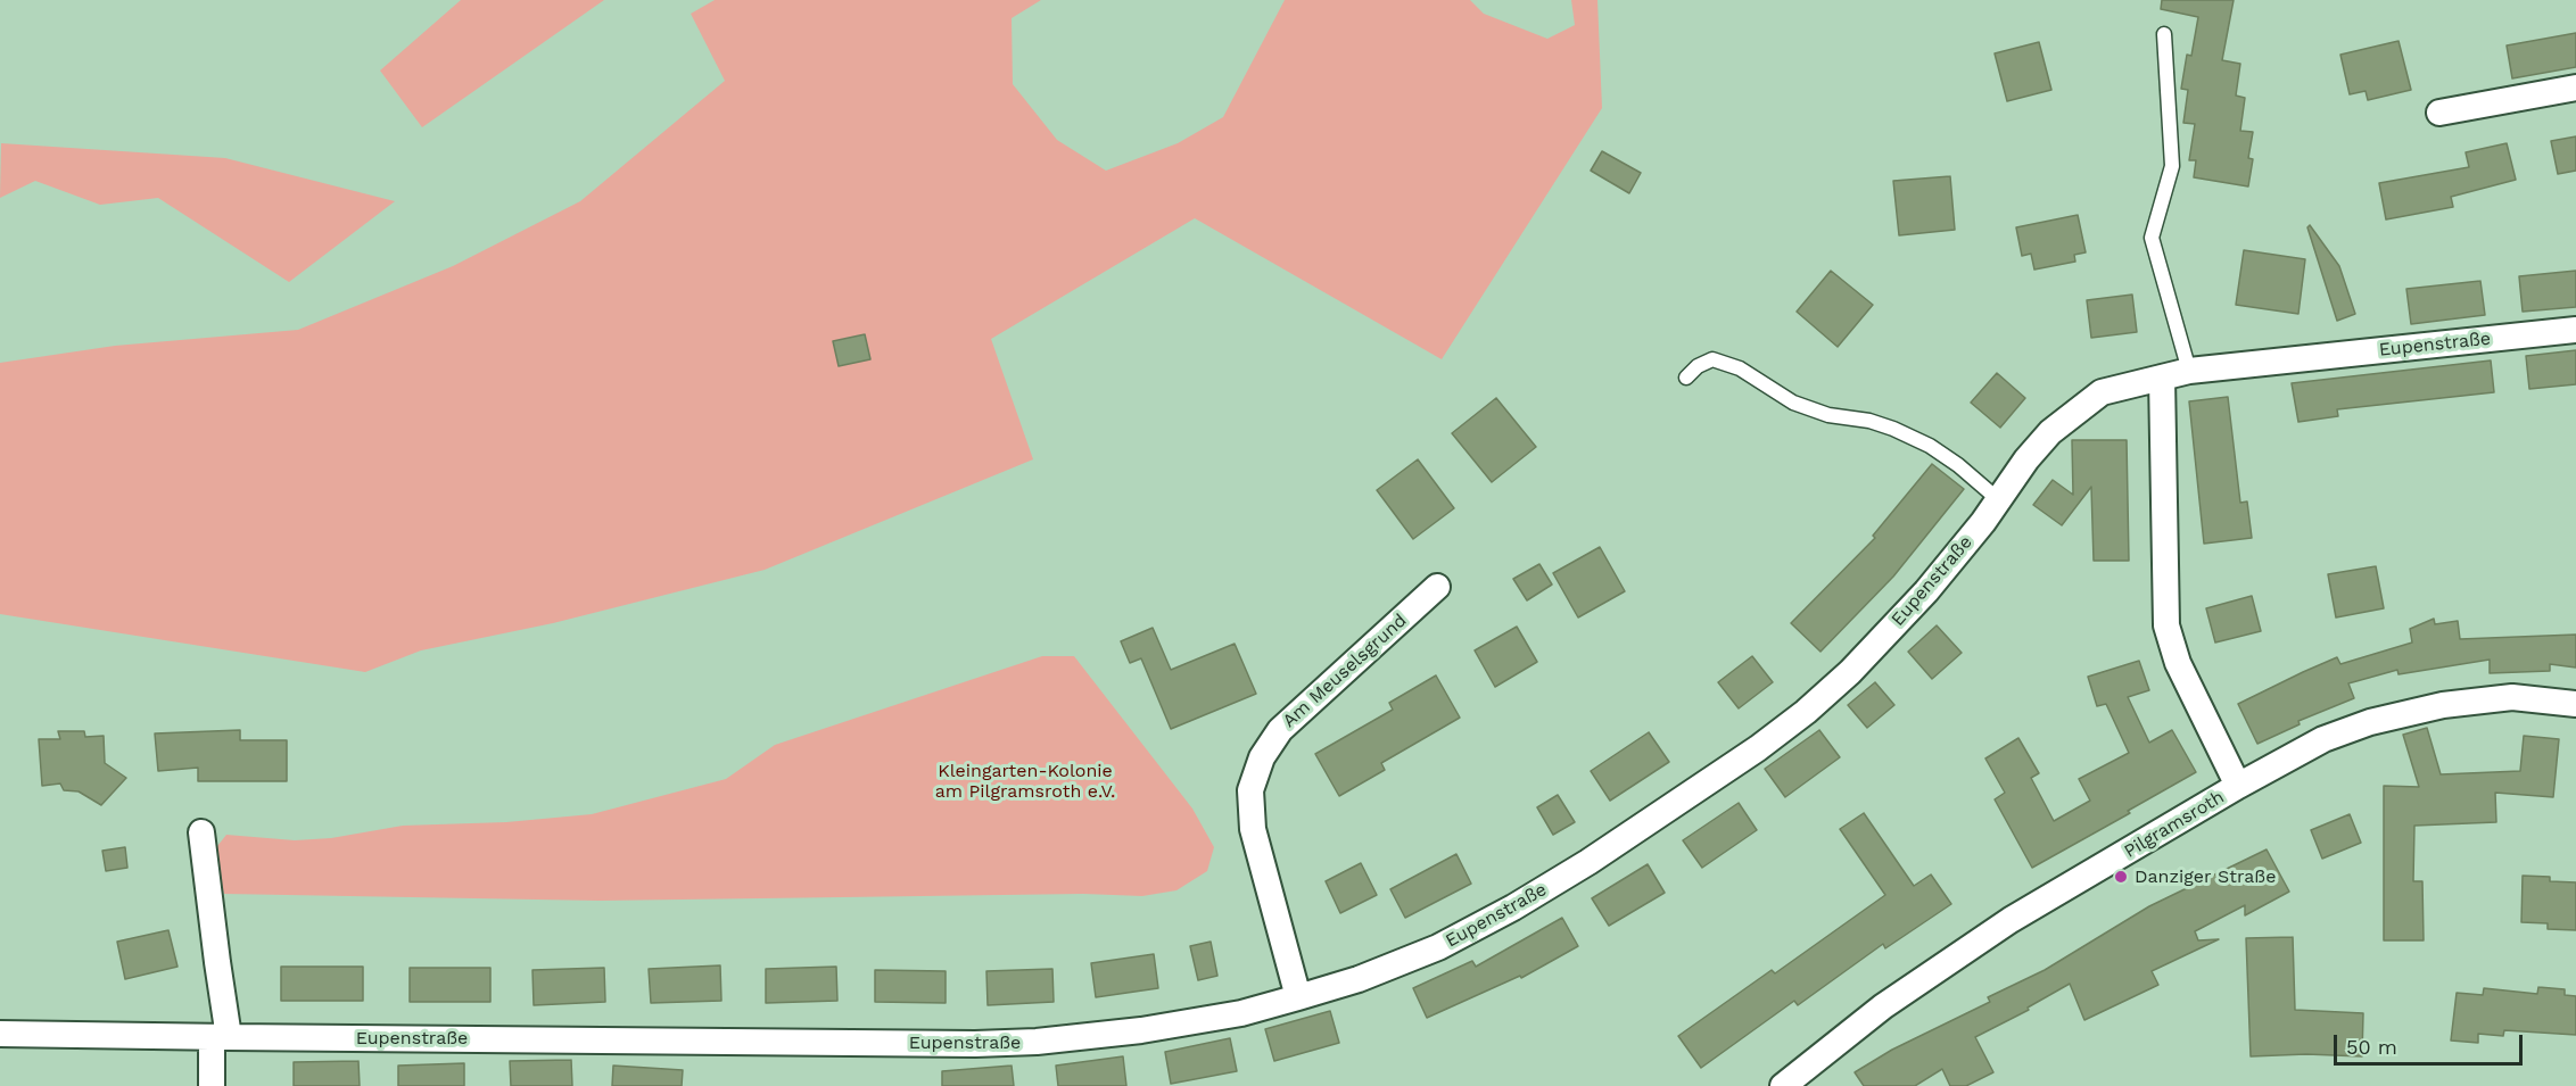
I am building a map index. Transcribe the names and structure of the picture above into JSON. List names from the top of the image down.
{
  "streets": {
    "street": ["Eupenstraße", "Am Meuselsgrund", "Pilgramsroth"]
  },
  "crossings": [
    ["Eupenstraße", "Am Meuselsgrund"]
  ],
  "parks": ["Kleingarten-Kolonie am Pilgramsroth e.V."],
  "places": ["Danziger Straße"],
  "scale_bar": "50 m"
}
